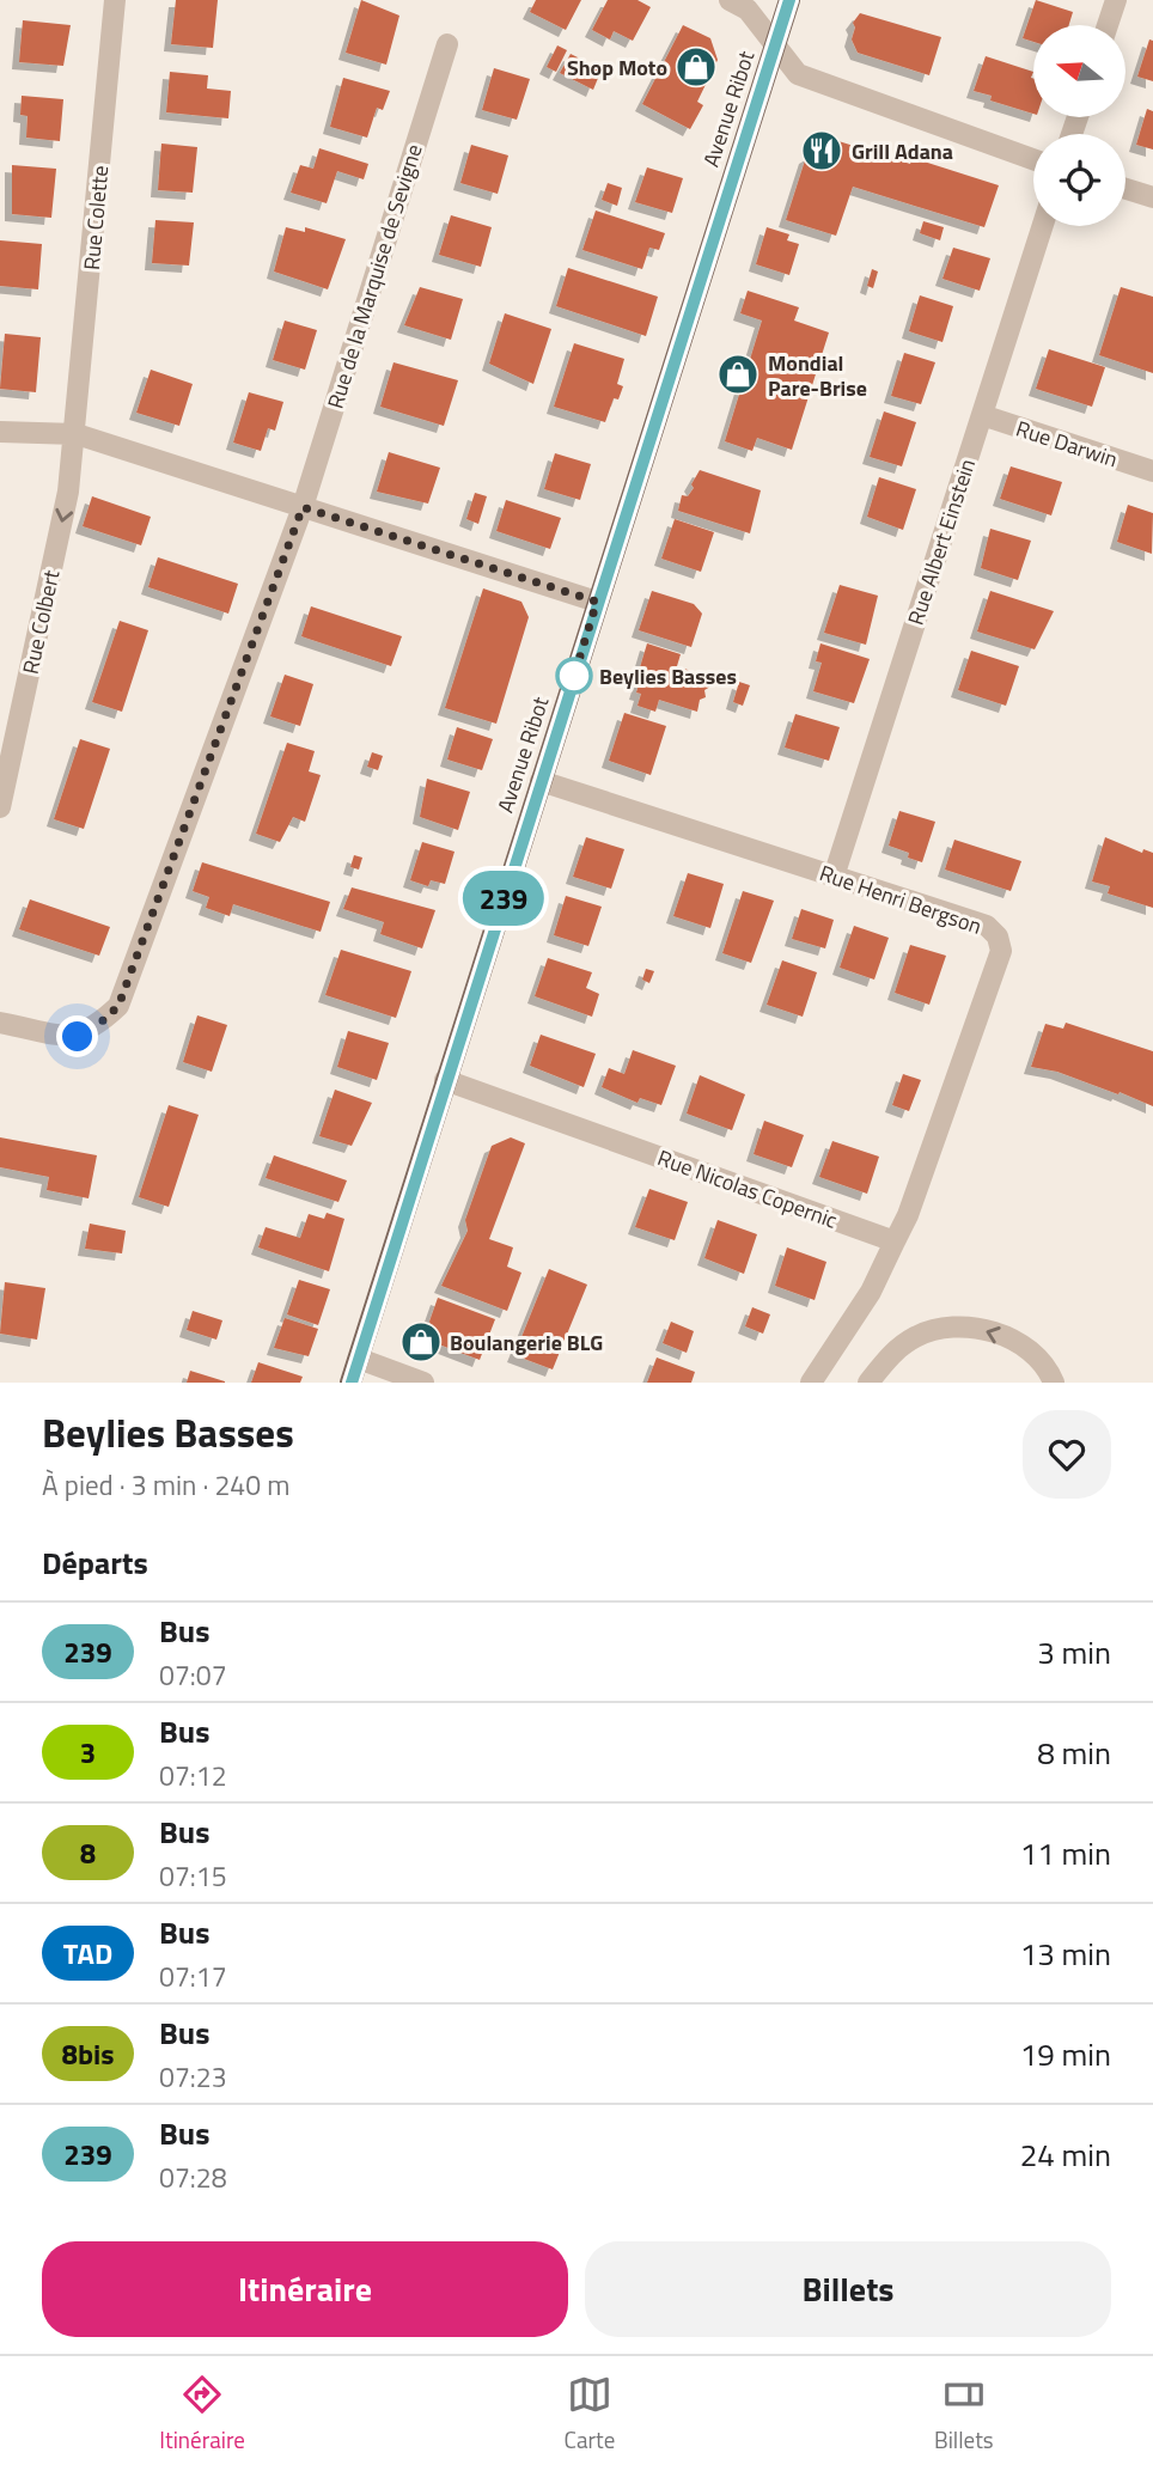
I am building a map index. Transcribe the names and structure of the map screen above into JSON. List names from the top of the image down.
{
  "streets": {
    "main road": ["Avenue Ribot"],
    "street": [
      "Rue Colette",
      "Rue de la Marquise de Sevigne",
      "Rue Darwin",
      "Rue Albert Einstein",
      "Rue Colbert",
      "Rue Henri Bergson",
      "Rue Nicolas Copernic"
    ]
  },
  "crossings": [
    ["Avenue Ribot", "Rue Henri Bergson"],
    ["Avenue Ribot", "Rue Nicolas Copernic"],
    ["Rue Colette", "Rue Colbert"],
    ["Rue Darwin", "Rue Albert Einstein"],
    ["Rue Albert Einstein", "Rue Henri Bergson"],
    ["Rue Henri Bergson", "Rue Nicolas Copernic"]
  ],
  "one_way": ["Rue Colbert"],
  "places": {
    "shop": ["Shop Moto", "Mondial Pare-Brise", "Boulangerie BLG"],
    "restaurant": ["Grill Adana"],
    "other": ["Beylies Basses"]
  },
  "lines": ["bus line 239"],
  "north": "left",
  "page": {
    "on_map": "239",
    "heading": [
      ["Beylies Basses", "À pied · 3 min · 240 m"],
      "Départs"
    ],
    "list": [
      {
        "mark": "239",
        "name": "Bus",
        "note": "07:07",
        "value": "3 min"
      },
      {
        "mark": "3",
        "name": "Bus",
        "note": "07:12",
        "value": "8 min"
      },
      {
        "mark": "8",
        "name": "Bus",
        "note": "07:15",
        "value": "11 min"
      },
      {
        "mark": "TAD",
        "name": "Bus",
        "note": "07:17",
        "value": "13 min"
      },
      {
        "mark": "8bis",
        "name": "Bus",
        "note": "07:23",
        "value": "19 min"
      },
      {
        "mark": "239",
        "name": "Bus",
        "note": "07:28",
        "value": "24 min"
      }
    ],
    "buttons": ["Itinéraire", "Billets"],
    "tabs": ["Itinéraire", "Carte", "Billets"]
  }
}
